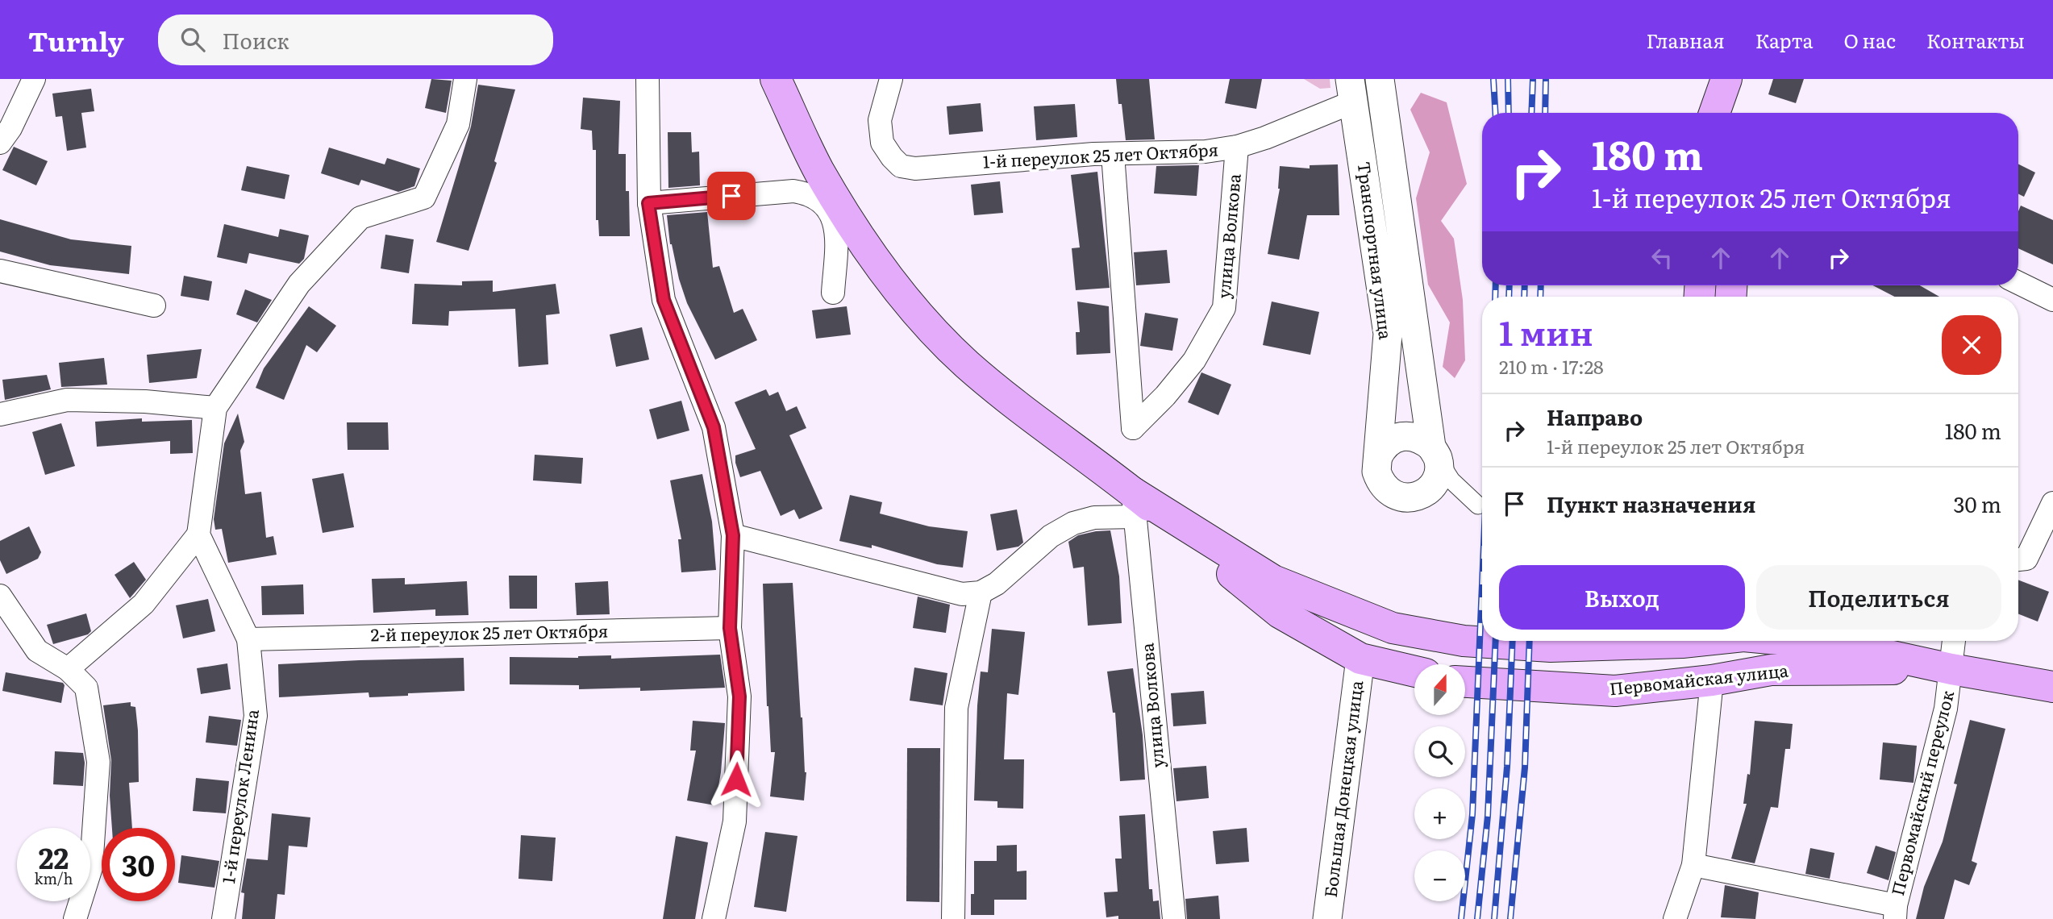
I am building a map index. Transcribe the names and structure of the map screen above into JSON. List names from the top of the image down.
{
  "streets": {
    "main road": ["Первомайская улица"],
    "street": [
      "1-й переулок 25 лет Октября",
      "улица Волкова",
      "Транспортная улица",
      "2-й переулок 25 лет Октября",
      "Большая Донецкая улица",
      "Первомайский переулок",
      "1-й переулок Ленина"
    ]
  },
  "crossings": [
    ["1-й переулок 25 лет Октября", "улица Волкова"],
    ["1-й переулок 25 лет Октября", "Транспортная улица"],
    ["улица Волкова", "Первомайская улица"],
    ["2-й переулок 25 лет Октября", "1-й переулок Ленина"],
    ["Первомайская улица", "Первомайский переулок"]
  ],
  "north": "top",
  "page": {
    "header": "Turnly",
    "search": "Поиск",
    "nav": [
      "Главная",
      "Карта",
      "О нас",
      "Контакты"
    ],
    "turn": ["180 m", "1-й переулок 25 лет Октября"],
    "heading": ["1 мин", "210 m · 17:28"],
    "list": [
      {
        "name": "Направо",
        "note": "1-й переулок 25 лет Октября",
        "value": "180 m"
      },
      {
        "name": "Пункт назначения",
        "value": "30 m"
      }
    ],
    "buttons": ["Выход", "Поделиться"],
    "map_buttons": ["+", "−"],
    "speed": "22 km/h",
    "limit": "30"
  }
}
